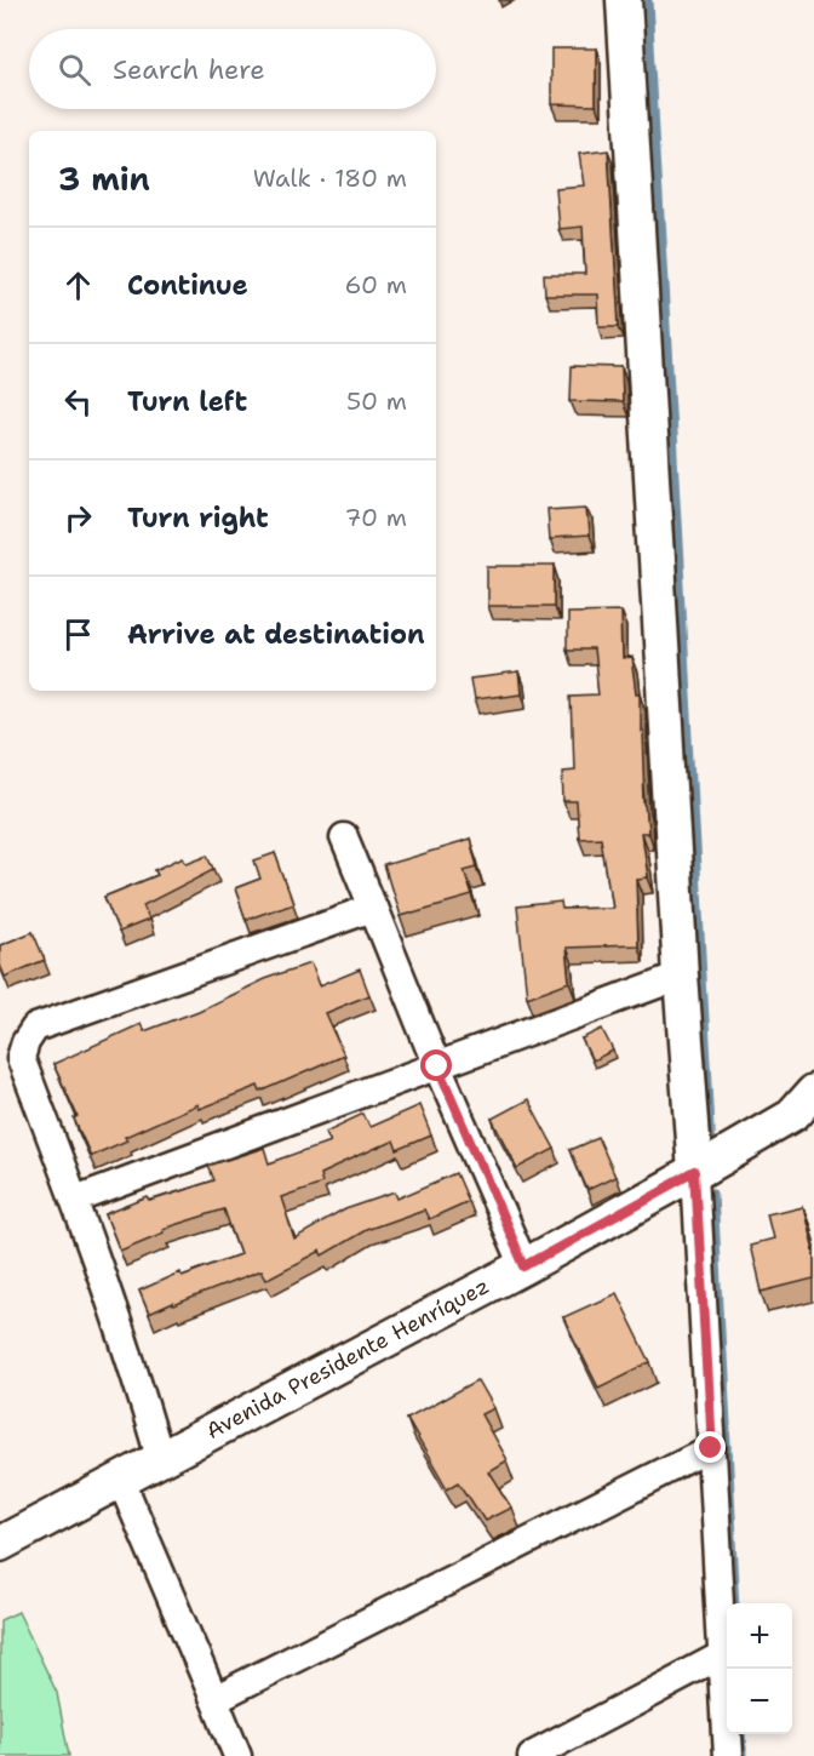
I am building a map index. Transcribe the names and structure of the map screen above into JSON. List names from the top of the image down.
{
  "streets": {
    "street": ["Avenida Presidente Henríquez"]
  },
  "page": {
    "search": "Search here",
    "heading": ["3 min", "Walk · 180 m"],
    "list": [
      ["Continue", "60 m"],
      ["Turn left", "50 m"],
      ["Turn right", "70 m"],
      "Arrive at destination"
    ],
    "map_buttons": ["+", "−"]
  }
}
